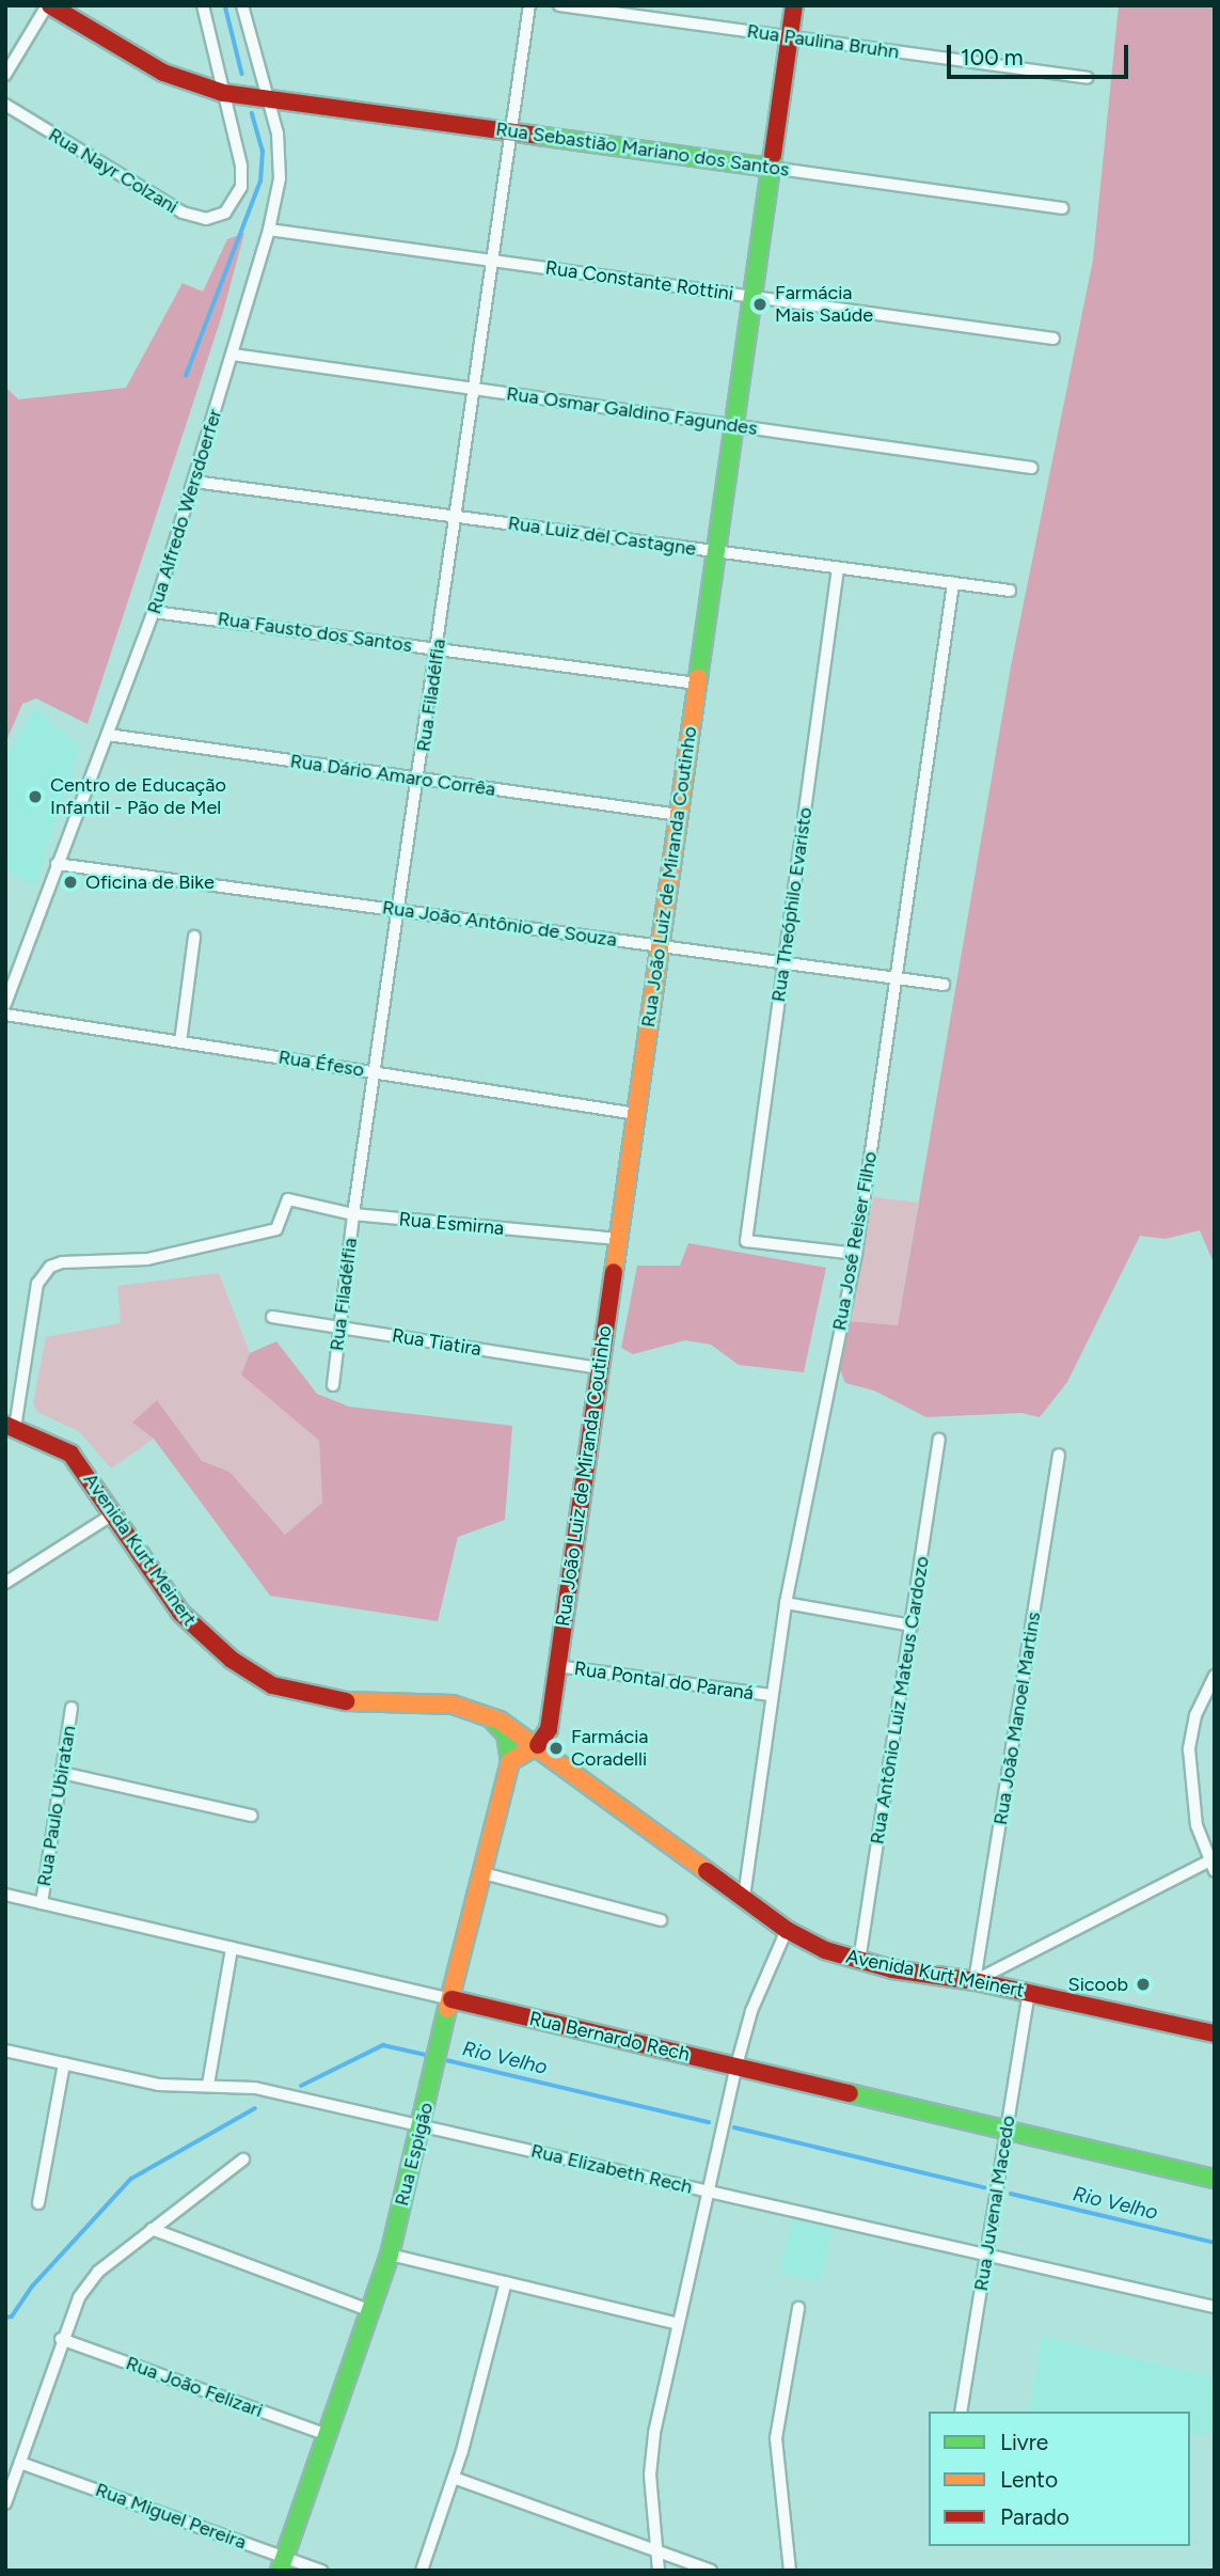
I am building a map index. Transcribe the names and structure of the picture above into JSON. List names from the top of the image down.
{
  "streets": {
    "street": [
      "Rua Paulina Bruhn",
      "Rua Sebastião Mariano dos Santos",
      "Rua Nayr Colzani",
      "Rua Constante Rottini",
      "Rua Osmar Galdino Fagundes",
      "Rua Alfredo Wersdoerfer",
      "Rua Luiz del Castagne",
      "Rua Fausto dos Santos",
      "Rua Filadélfia",
      "Rua Dário Amaro Corrêa",
      "Rua João Luiz de Miranda Coutinho",
      "Rua Theóphilo Evaristo",
      "Rua João Antônio de Souza",
      "Rua Éfeso",
      "Rua Esmirna",
      "Rua José Reiser Filho",
      "Rua Tiatira",
      "Avenida Kurt Meinert",
      "Rua Pontal do Paraná",
      "Rua Antônio Luiz Mateus Cardozo",
      "Rua João Manoel Martins",
      "Rua Paulo Ubiratan",
      "Rua Bernardo Rech",
      "Rua Espigão",
      "Rua Elizabeth Rech",
      "Rua Juvenal Macedo",
      "Rua João Felizari",
      "Rua Miguel Pereira"
    ]
  },
  "crossings": [
    ["Rua Paulina Bruhn", "Rua João Luiz de Miranda Coutinho"],
    ["Rua Sebastião Mariano dos Santos", "Rua Nayr Colzani"],
    ["Rua Sebastião Mariano dos Santos", "Rua Alfredo Wersdoerfer"],
    ["Rua Sebastião Mariano dos Santos", "Rua Filadélfia"],
    ["Rua Sebastião Mariano dos Santos", "Rua João Luiz de Miranda Coutinho"],
    ["Rua Constante Rottini", "Rua Alfredo Wersdoerfer"],
    ["Rua Constante Rottini", "Rua Filadélfia"],
    ["Rua Constante Rottini", "Rua João Luiz de Miranda Coutinho"],
    ["Rua Osmar Galdino Fagundes", "Rua Alfredo Wersdoerfer"],
    ["Rua Osmar Galdino Fagundes", "Rua Filadélfia"],
    ["Rua Osmar Galdino Fagundes", "Rua João Luiz de Miranda Coutinho"],
    ["Rua Alfredo Wersdoerfer", "Rua Luiz del Castagne"],
    ["Rua Alfredo Wersdoerfer", "Rua Fausto dos Santos"],
    ["Rua Alfredo Wersdoerfer", "Rua Dário Amaro Corrêa"],
    ["Rua Alfredo Wersdoerfer", "Rua João Antônio de Souza"],
    ["Rua Luiz del Castagne", "Rua Filadélfia"],
    ["Rua Luiz del Castagne", "Rua João Luiz de Miranda Coutinho"],
    ["Rua Luiz del Castagne", "Rua Theóphilo Evaristo"],
    ["Rua Luiz del Castagne", "Rua José Reiser Filho"],
    ["Rua Fausto dos Santos", "Rua Filadélfia"],
    ["Rua Fausto dos Santos", "Rua João Luiz de Miranda Coutinho"],
    ["Rua Filadélfia", "Rua Dário Amaro Corrêa"],
    ["Rua Filadélfia", "Rua João Antônio de Souza"],
    ["Rua Filadélfia", "Rua Éfeso"],
    ["Rua Filadélfia", "Rua Esmirna"],
    ["Rua Filadélfia", "Rua Tiatira"],
    ["Rua Dário Amaro Corrêa", "Rua João Luiz de Miranda Coutinho"],
    ["Rua João Luiz de Miranda Coutinho", "Rua João Antônio de Souza"],
    ["Rua João Luiz de Miranda Coutinho", "Rua Éfeso"],
    ["Rua João Luiz de Miranda Coutinho", "Rua Esmirna"],
    ["Rua João Luiz de Miranda Coutinho", "Rua Tiatira"],
    ["Rua João Luiz de Miranda Coutinho", "Avenida Kurt Meinert"],
    ["Rua João Luiz de Miranda Coutinho", "Rua Pontal do Paraná"],
    ["Rua Theóphilo Evaristo", "Rua João Antônio de Souza"],
    ["Rua Theóphilo Evaristo", "Rua José Reiser Filho"],
    ["Rua João Antônio de Souza", "Rua José Reiser Filho"],
    ["Rua Esmirna", "Avenida Kurt Meinert"],
    ["Rua José Reiser Filho", "Avenida Kurt Meinert"],
    ["Rua José Reiser Filho", "Rua Pontal do Paraná"],
    ["Avenida Kurt Meinert", "Rua Antônio Luiz Mateus Cardozo"],
    ["Avenida Kurt Meinert", "Rua João Manoel Martins"],
    ["Avenida Kurt Meinert", "Rua Juvenal Macedo"],
    ["Rua Paulo Ubiratan", "Rua Bernardo Rech"],
    ["Rua Bernardo Rech", "Rua Espigão"],
    ["Rua Bernardo Rech", "Rua Juvenal Macedo"],
    ["Rua Espigão", "Rua Elizabeth Rech"],
    ["Rua Espigão", "Rua João Felizari"],
    ["Rua Espigão", "Rua Miguel Pereira"],
    ["Rua Elizabeth Rech", "Rua Juvenal Macedo"]
  ],
  "water": ["Rio Velho"],
  "places": [
    "Farmácia Mais Saúde",
    "Centro de Educação Infantil - Pão de Mel",
    "Oficina de Bike",
    "Farmácia Coradelli",
    "Sicoob"
  ],
  "legend": ["Livre", "Lento", "Parado"],
  "scale_bar": "100 m"
}
